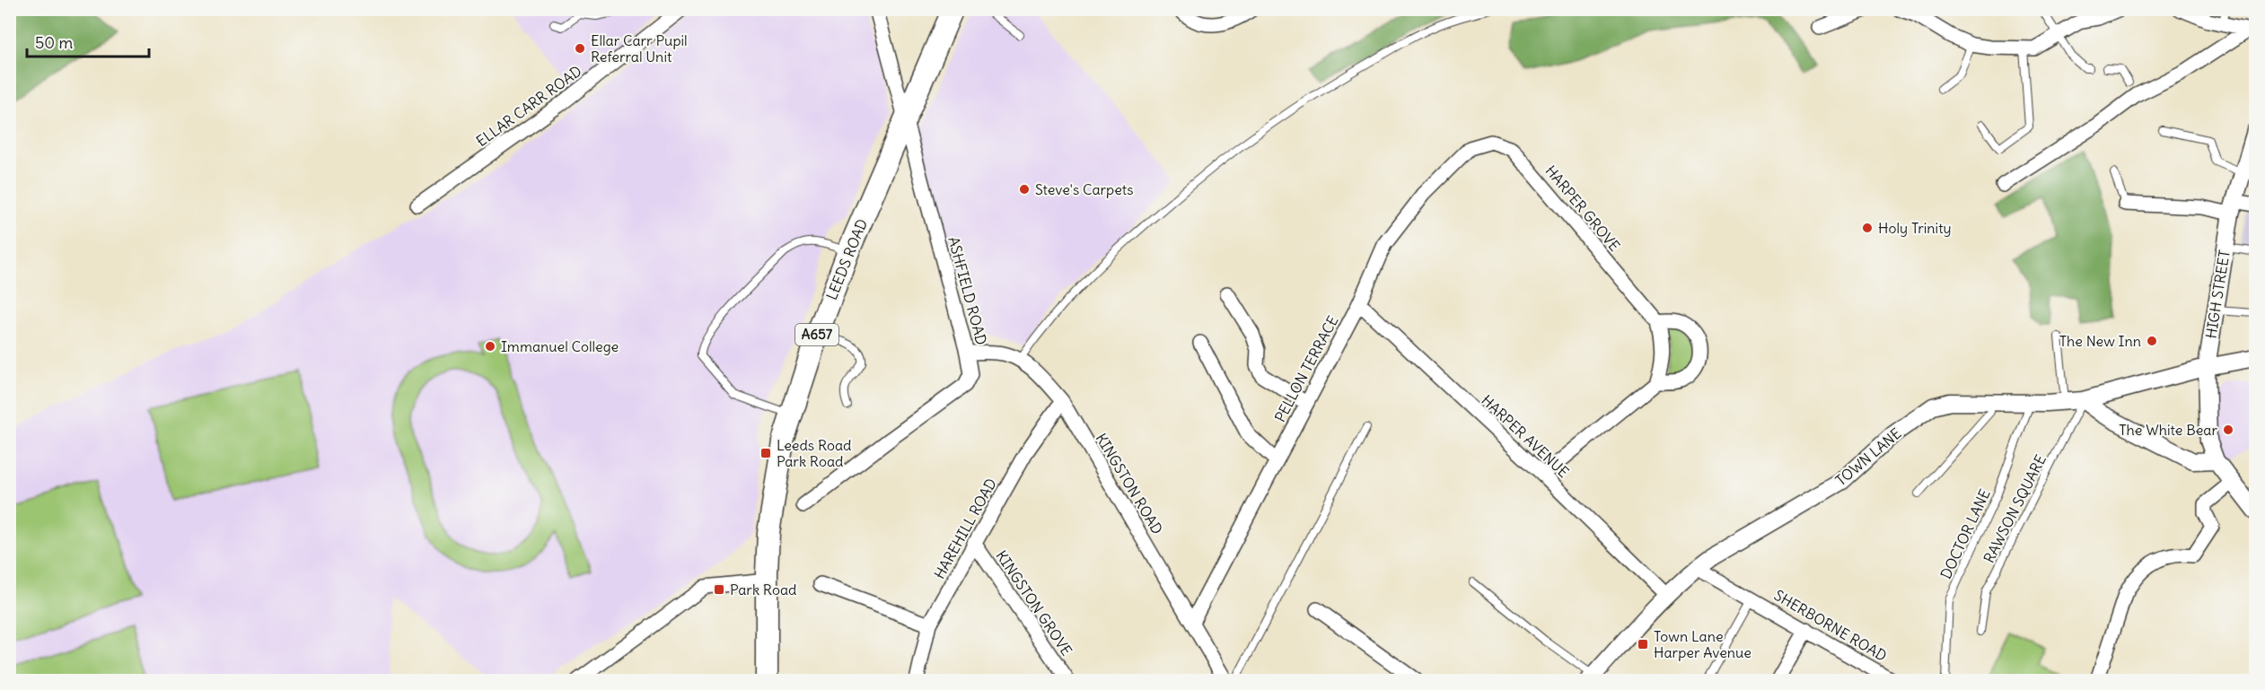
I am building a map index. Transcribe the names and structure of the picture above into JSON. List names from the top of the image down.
{
  "streets": {
    "main road": ["LEEDS ROAD", "A657"],
    "street": [
      "ELLAR CARR ROAD",
      "HARPER GROVE",
      "ASHFIELD ROAD",
      "HIGH STREET",
      "PELLON TERRACE",
      "HARPER AVENUE",
      "TOWN LANE",
      "KINGSTON ROAD",
      "HAREHILL ROAD",
      "KINGSTON GROVE",
      "SHERBORNE ROAD"
    ],
    "lane": ["RAWSON SQUARE", "DOCTOR LANE"]
  },
  "crossings": [
    ["HARPER GROVE", "PELLON TERRACE"],
    ["LEEDS ROAD", "ASHFIELD ROAD"],
    ["ASHFIELD ROAD", "KINGSTON ROAD"],
    ["HIGH STREET", "TOWN LANE"],
    ["PELLON TERRACE", "HARPER AVENUE"],
    ["PELLON TERRACE", "KINGSTON ROAD"],
    ["HARPER AVENUE", "TOWN LANE"],
    ["TOWN LANE", "RAWSON SQUARE"],
    ["TOWN LANE", "DOCTOR LANE"],
    ["TOWN LANE", "SHERBORNE ROAD"],
    ["KINGSTON ROAD", "HAREHILL ROAD"],
    ["HAREHILL ROAD", "KINGSTON GROVE"]
  ],
  "places": {
    "other": [
      "Ellar Carr Pupil Referral Unit",
      "Steve's Carpets",
      "Holy Trinity",
      "The New Inn",
      "Immanuel College",
      "The White Bear"
    ],
    "transit": ["Leeds Road Park Road", "Park Road", "Town Lane Harper Avenue"]
  },
  "scale_bar": "50 m"
}
